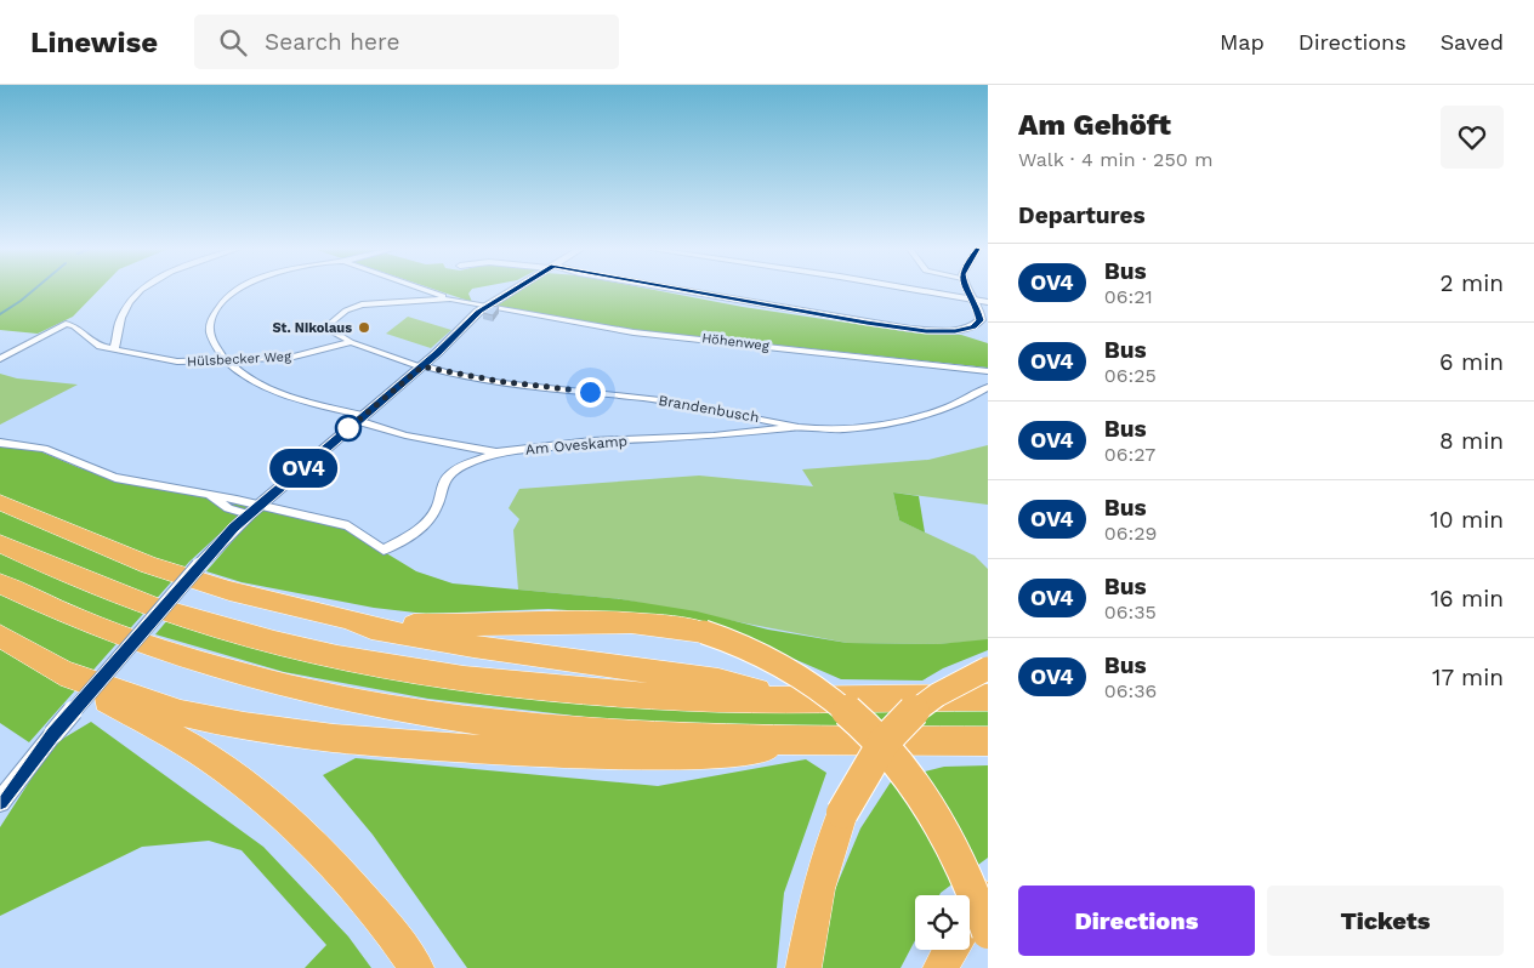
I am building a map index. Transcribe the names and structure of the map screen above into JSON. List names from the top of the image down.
{
  "streets": {
    "street": [
      "Höhenweg",
      "Hülsbecker Weg",
      "Brandenbusch",
      "Am Oveskamp"
    ]
  },
  "crossings": [
    ["Hülsbecker Weg", "Brandenbusch"],
    ["Hülsbecker Weg", "Am Oveskamp"],
    ["Brandenbusch", "Am Oveskamp"]
  ],
  "places": ["St. Nikolaus"],
  "lines": ["bus line OV4"],
  "page": {
    "header": "Linewise",
    "search": "Search here",
    "nav": ["Map", "Directions", "Saved"],
    "on_map": "OV4",
    "heading": [
      ["Am Gehöft", "Walk · 4 min · 250 m"],
      "Departures"
    ],
    "list": [
      {
        "mark": "OV4",
        "name": "Bus",
        "note": "06:21",
        "value": "2 min"
      },
      {
        "mark": "OV4",
        "name": "Bus",
        "note": "06:25",
        "value": "6 min"
      },
      {
        "mark": "OV4",
        "name": "Bus",
        "note": "06:27",
        "value": "8 min"
      },
      {
        "mark": "OV4",
        "name": "Bus",
        "note": "06:29",
        "value": "10 min"
      },
      {
        "mark": "OV4",
        "name": "Bus",
        "note": "06:35",
        "value": "16 min"
      },
      {
        "mark": "OV4",
        "name": "Bus",
        "note": "06:36",
        "value": "17 min"
      }
    ],
    "buttons": ["Directions", "Tickets"]
  }
}
